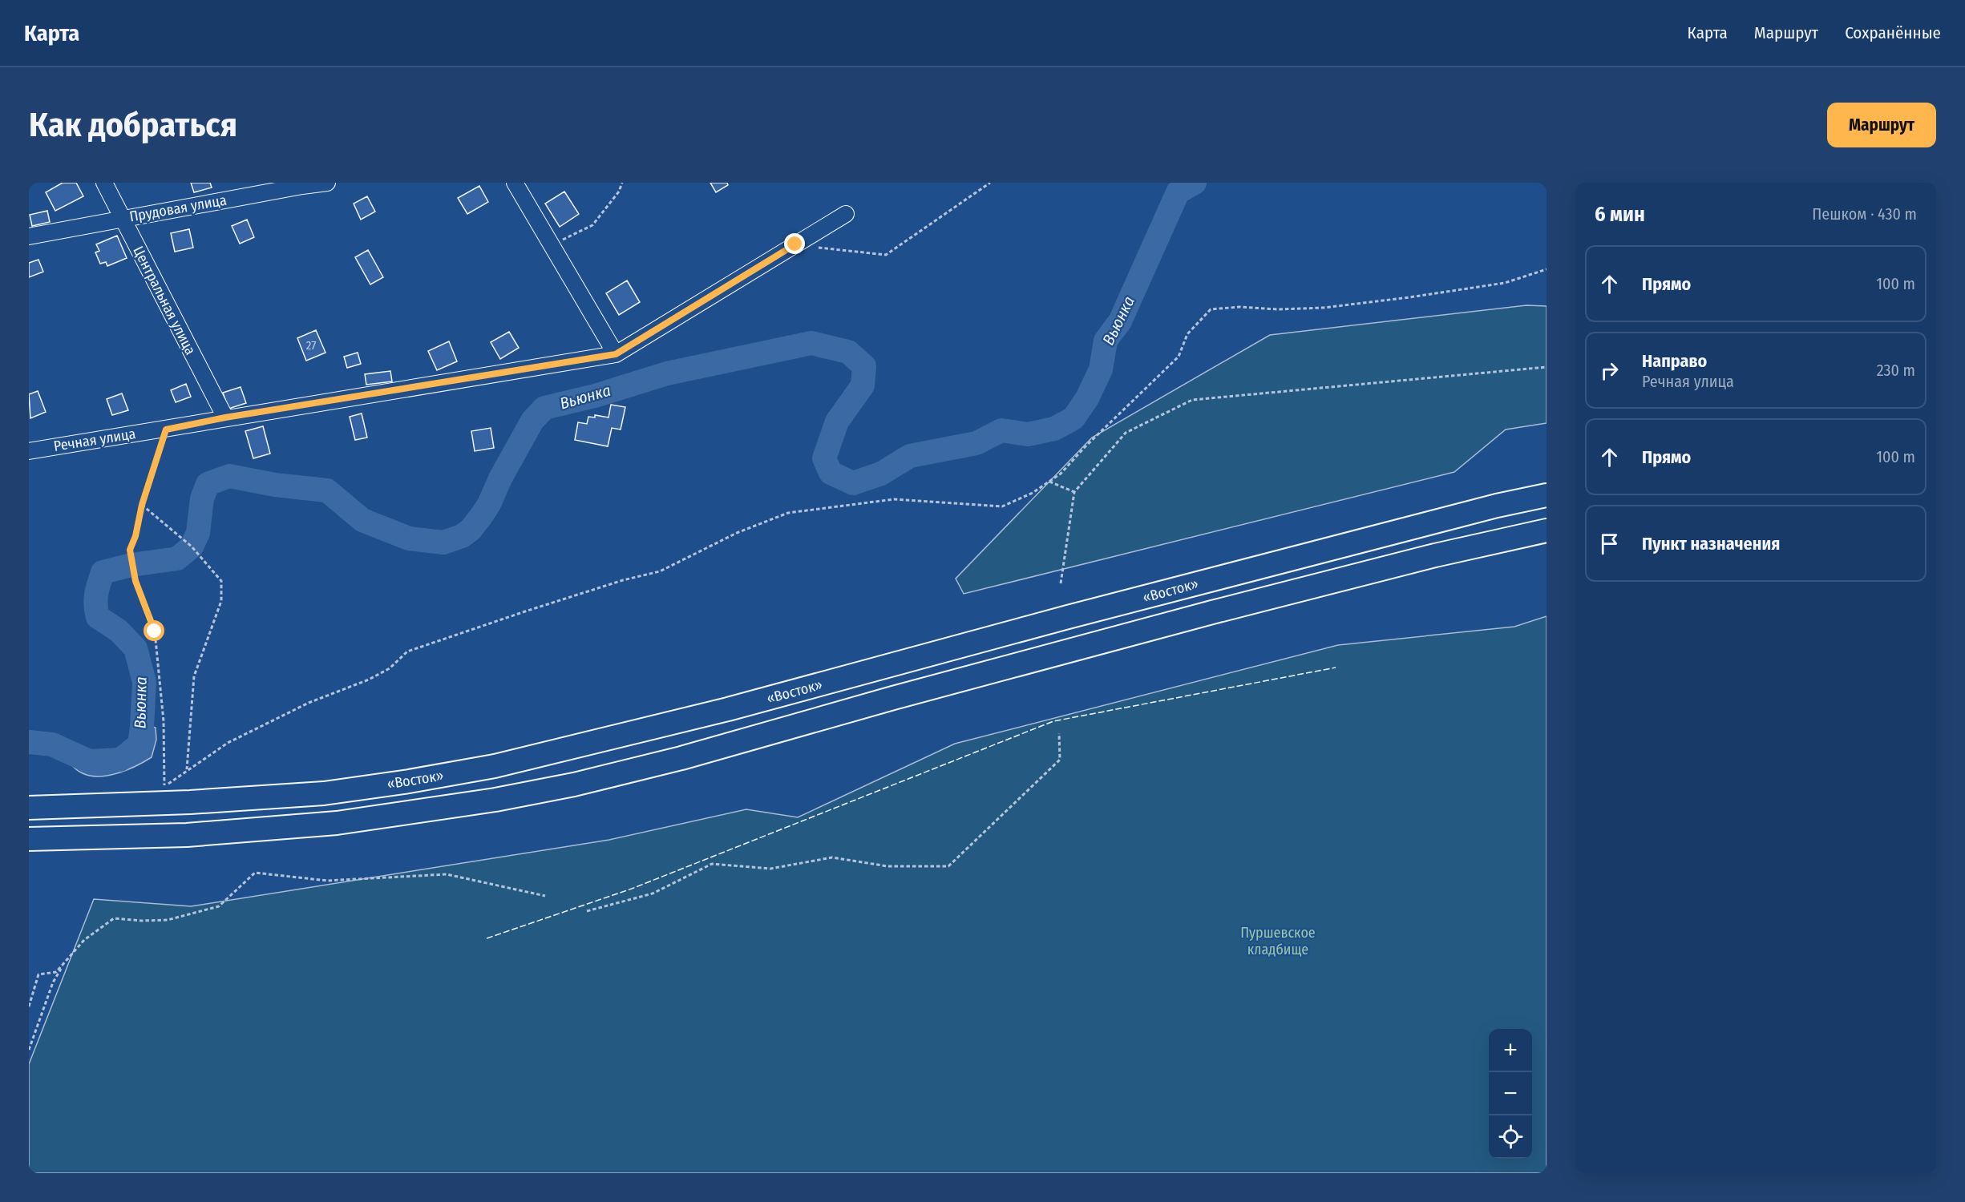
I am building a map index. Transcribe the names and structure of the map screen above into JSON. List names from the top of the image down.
{
  "streets": {
    "highway": ["«Восток»"],
    "street": ["Прудовая улица", "Центральная улица", "Речная улица"]
  },
  "crossings": [
    ["Прудовая улица", "Центральная улица"],
    ["Центральная улица", "Речная улица"]
  ],
  "water": ["Вьюнка"],
  "parks": ["Пуршевское кладбище"],
  "house_numbers": ["27"],
  "page": {
    "header": "Карта",
    "nav": ["Карта", "Маршрут", "Сохранённые"],
    "buttons": "Маршрут",
    "title": "Как добраться",
    "heading": ["6 мин", "Пешком · 430 m"],
    "list": [
      ["Прямо", "100 m"],
      ["Направо", "Речная улица", "230 m"],
      ["Прямо", "100 m"],
      "Пункт назначения"
    ],
    "map_buttons": ["+", "−"]
  }
}
